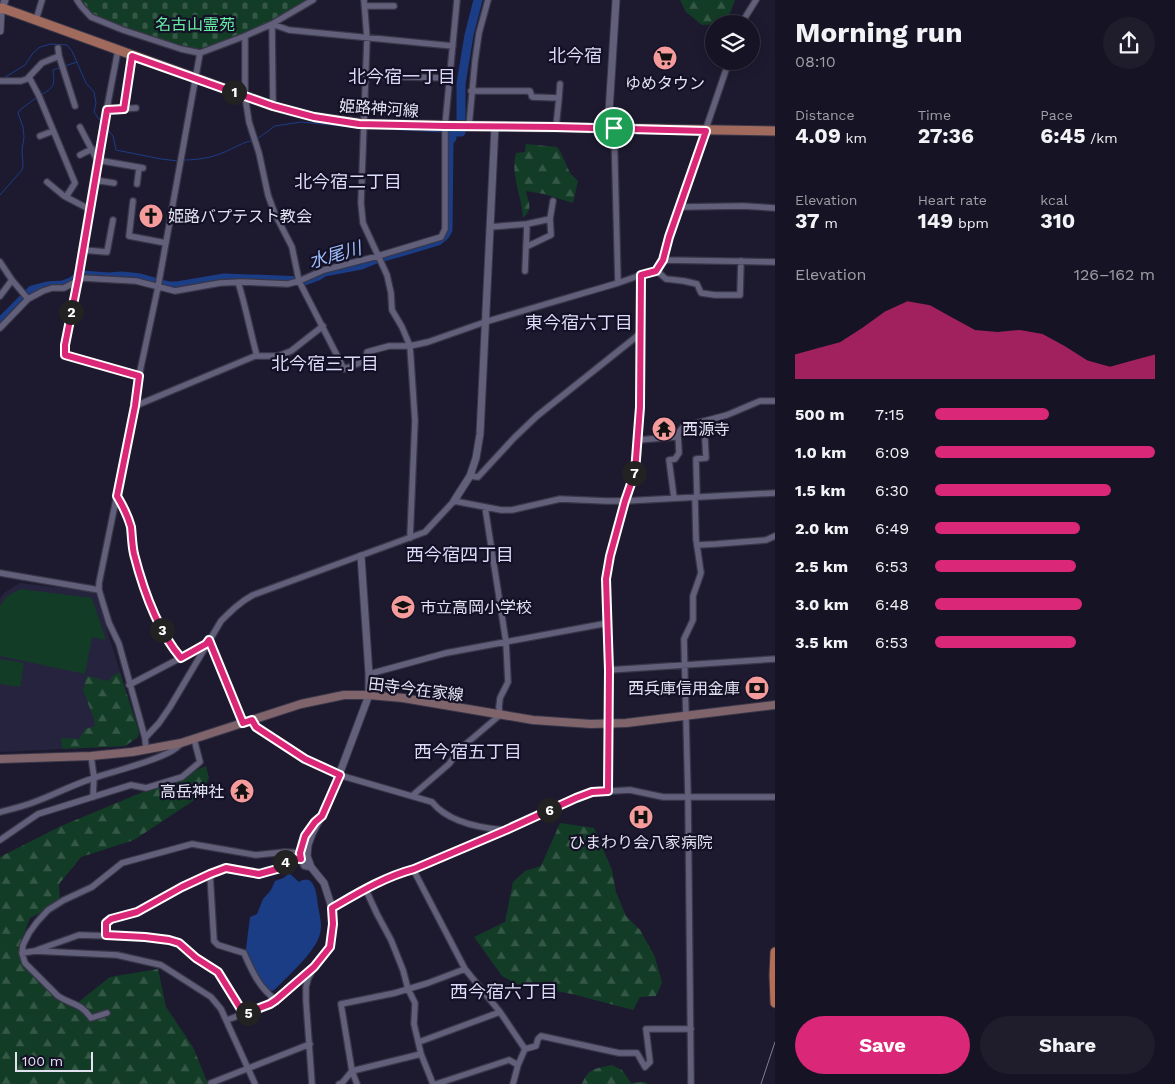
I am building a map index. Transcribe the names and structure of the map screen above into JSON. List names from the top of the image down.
{
  "streets": {
    "main road": ["姫路神河線", "田寺今在家線"]
  },
  "districts": [
    "北今宿",
    "北今宿一丁目",
    "北今宿二丁目",
    "東今宿六丁目",
    "北今宿三丁目",
    "西今宿四丁目",
    "西今宿五丁目",
    "西今宿六丁目"
  ],
  "water": ["水尾川"],
  "parks": ["名古山霊苑"],
  "places": {
    "supermarket": ["ゆめタウン"],
    "church": ["姫路バプテスト教会"],
    "temple": ["西源寺", "高岳神社"],
    "school or university": ["市立高岡小学校"],
    "bank": ["西兵庫信用金庫"],
    "hospital": ["ひまわり会八家病院"]
  },
  "scale_bar": "100 m",
  "page": {
    "heading": ["Morning run", "08:10"],
    "pins": [
      "1",
      "2",
      "7",
      "3",
      "6",
      "4",
      "5"
    ],
    "stats": [
      ["Distance", "4.09 km"],
      ["Time", "27:36"],
      ["Pace", "6:45 /km"],
      ["Elevation", "37 m"],
      ["Heart rate", "149 bpm"],
      ["kcal", "310"]
    ],
    "chart": ["Elevation", "126–162 m"],
    "list": [
      {
        "name": "500 m",
        "note": "7:15"
      },
      {
        "name": "1.0 km",
        "note": "6:09"
      },
      {
        "name": "1.5 km",
        "note": "6:30"
      },
      {
        "name": "2.0 km",
        "note": "6:49"
      },
      {
        "name": "2.5 km",
        "note": "6:53"
      },
      {
        "name": "3.0 km",
        "note": "6:48"
      },
      {
        "name": "3.5 km",
        "note": "6:53"
      }
    ],
    "buttons": ["Save", "Share"],
    "scale": "100 m"
  }
}
